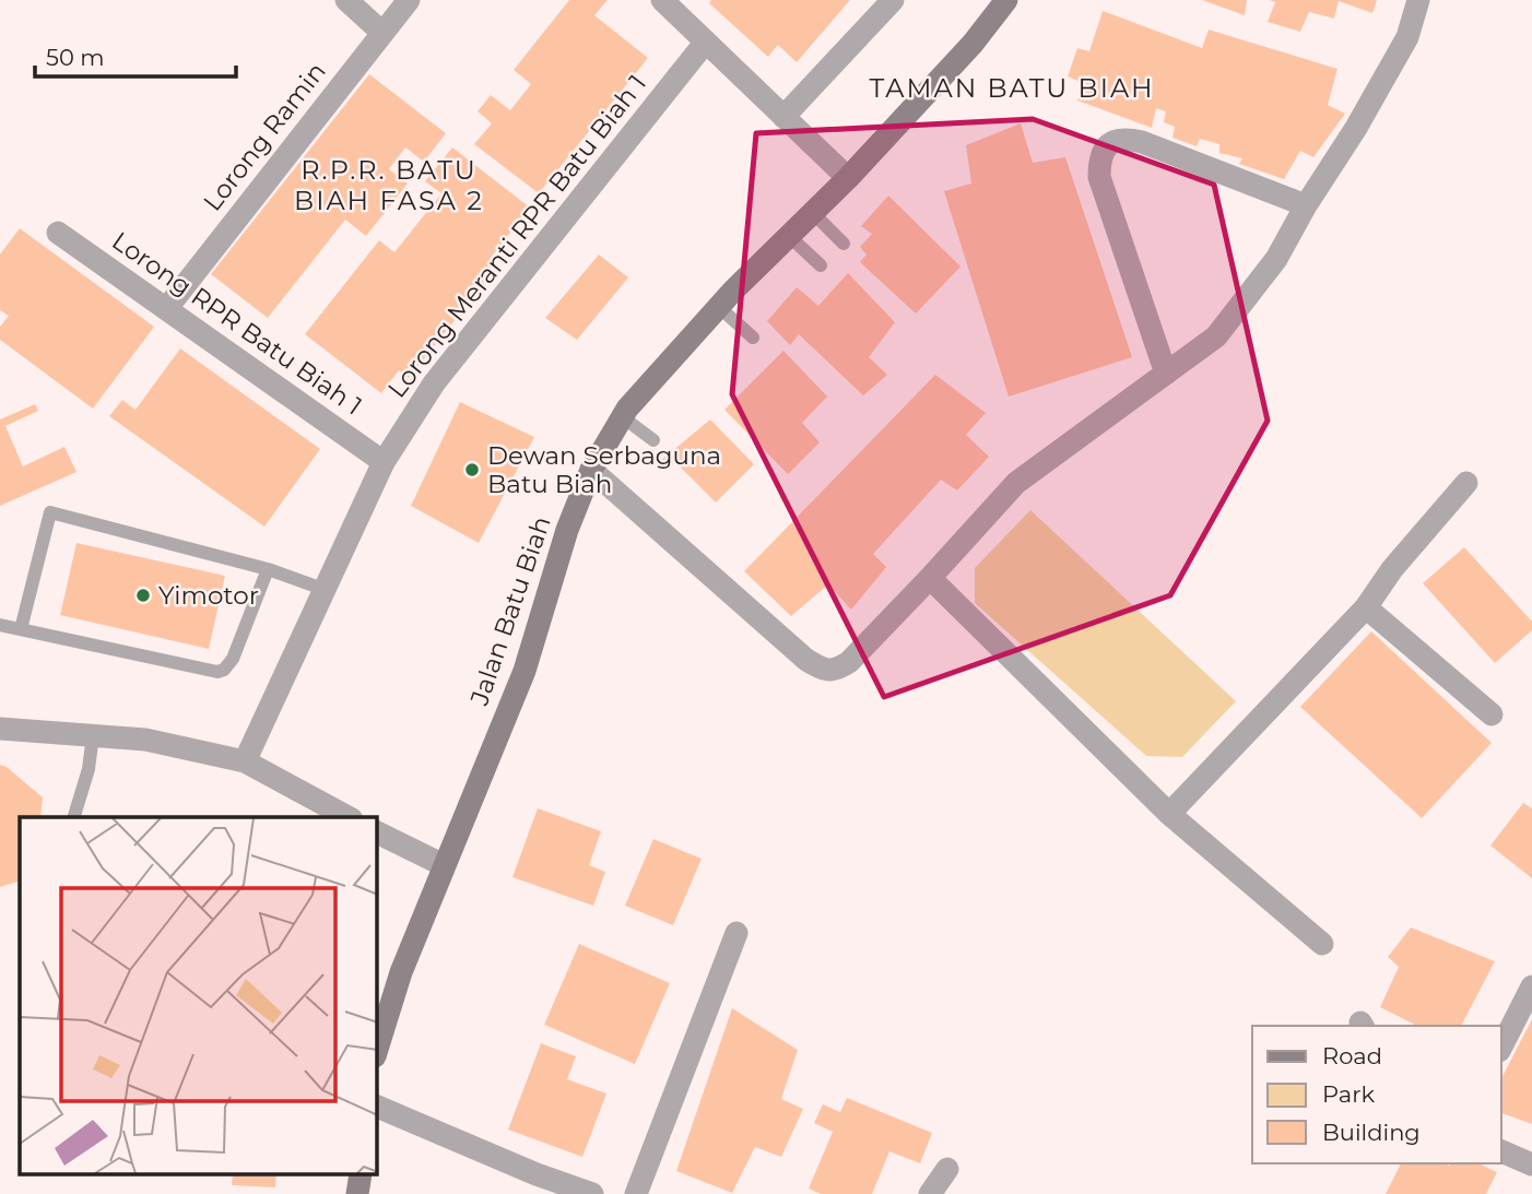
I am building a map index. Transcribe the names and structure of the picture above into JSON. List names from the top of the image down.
{
  "streets": {
    "main road": ["Jalan Batu Biah"],
    "street": ["Lorong Ramin", "Lorong Meranti RPR Batu Biah 1", "Lorong RPR Batu Biah 1"]
  },
  "crossings": [
    ["Lorong Ramin", "Lorong RPR Batu Biah 1"],
    ["Lorong Meranti RPR Batu Biah 1", "Lorong RPR Batu Biah 1"]
  ],
  "districts": ["TAMAN BATU BIAH", "R.P.R. BATU BIAH FASA 2"],
  "places": ["Dewan Serbaguna Batu Biah", "Yimotor"],
  "legend": ["Road", "Park", "Building"],
  "scale_bar": "50 m"
}
